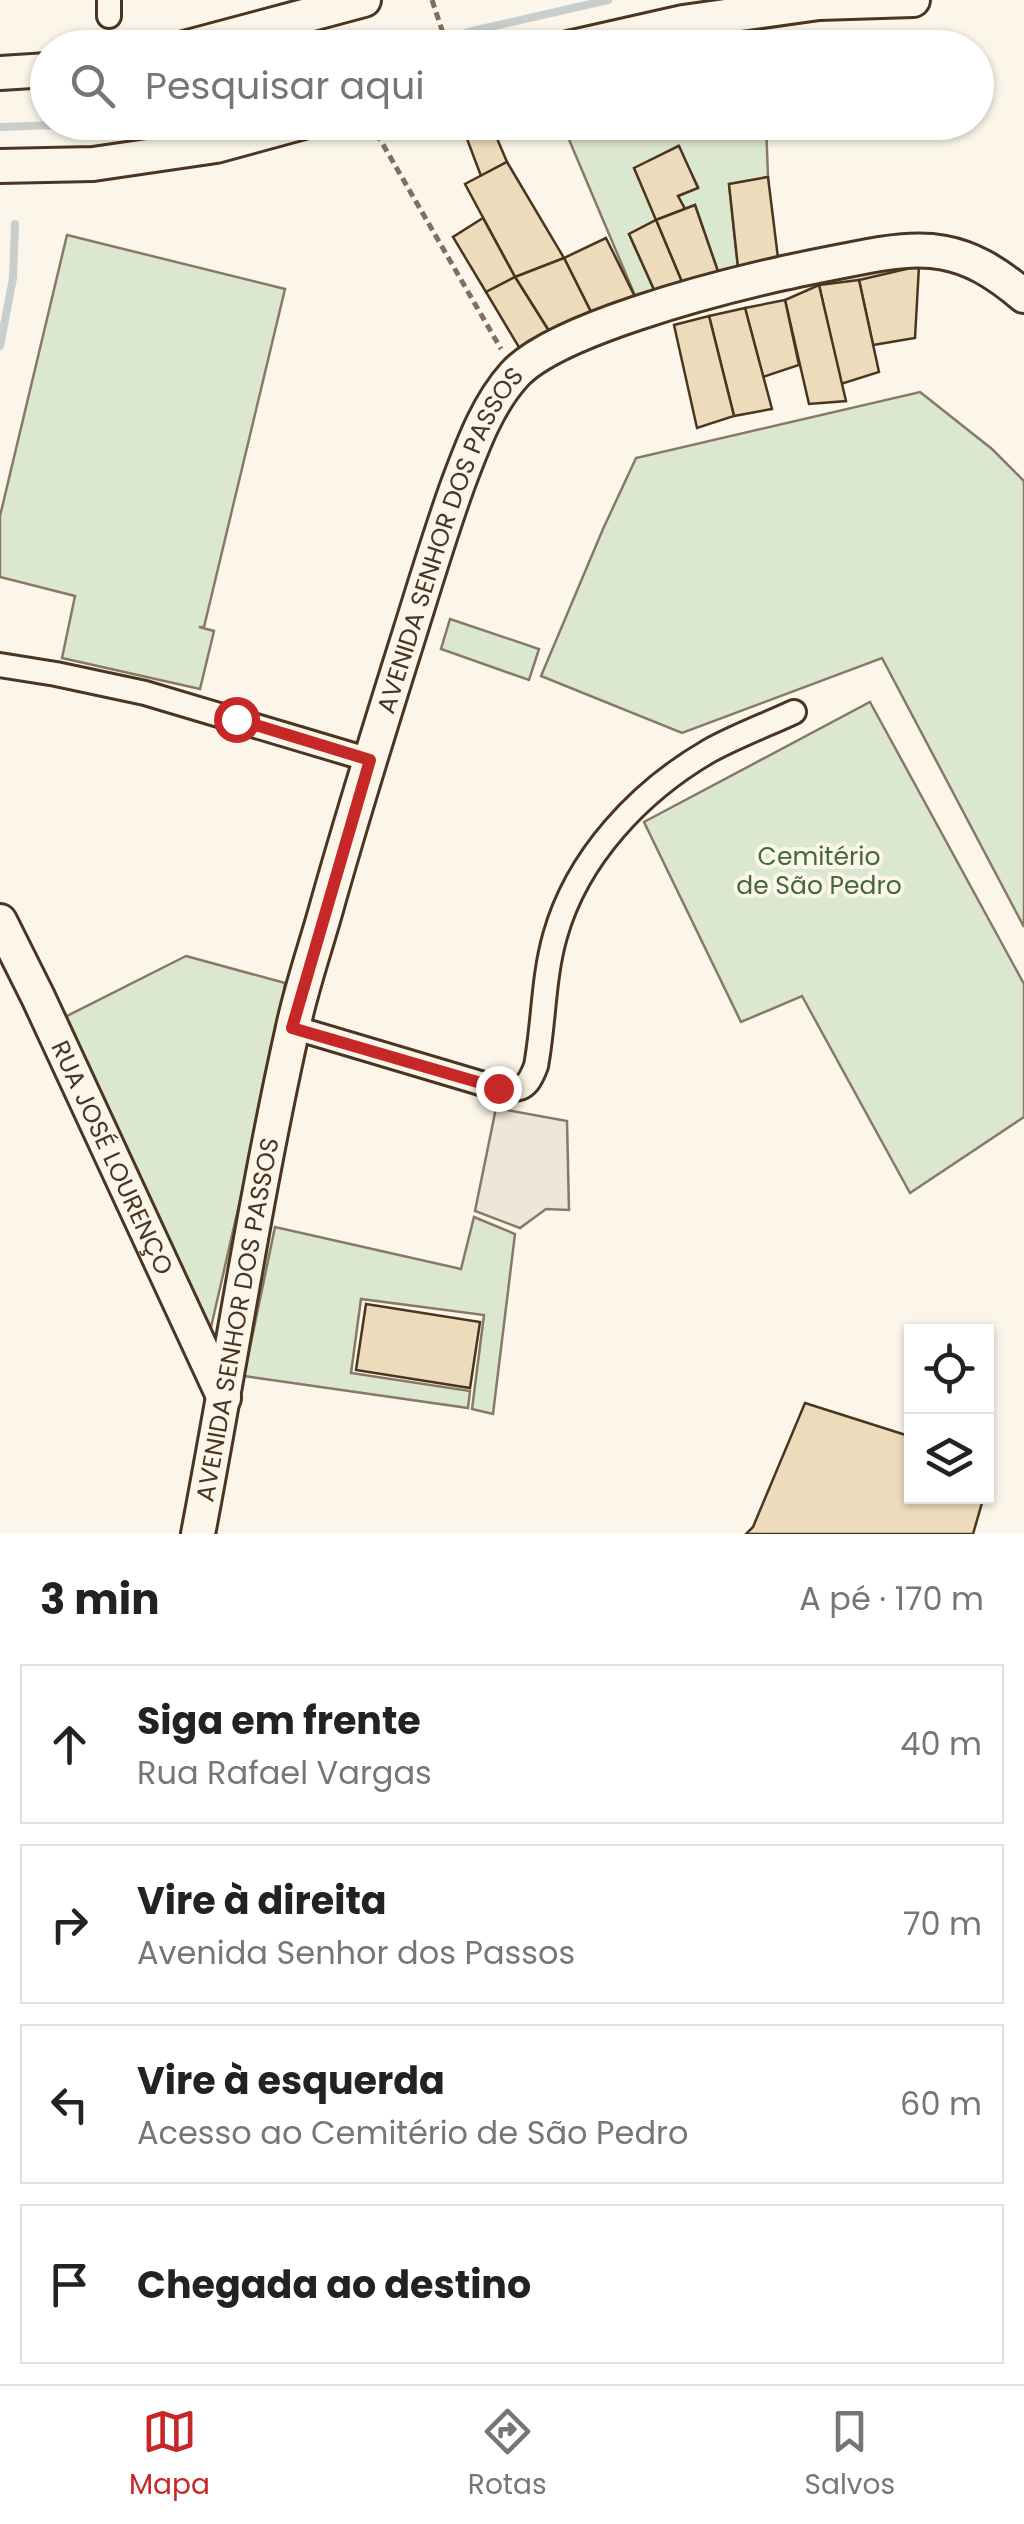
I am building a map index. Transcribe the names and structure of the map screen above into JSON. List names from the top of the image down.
{
  "streets": {
    "street": ["AVENIDA SENHOR DOS PASSOS", "RUA JOSÉ LOURENÇO"]
  },
  "crossings": [
    ["AVENIDA SENHOR DOS PASSOS", "RUA JOSÉ LOURENÇO"]
  ],
  "parks": ["Cemitério de São Pedro"],
  "page": {
    "search": "Pesquisar aqui",
    "heading": ["3 min", "A pé · 170 m"],
    "list": [
      ["Siga em frente", "Rua Rafael Vargas", "40 m"],
      ["Vire à direita", "Avenida Senhor dos Passos", "70 m"],
      ["Vire à esquerda", "Acesso ao Cemitério de São Pedro", "60 m"],
      "Chegada ao destino"
    ],
    "nav": ["Mapa", "Rotas", "Salvos"]
  }
}
